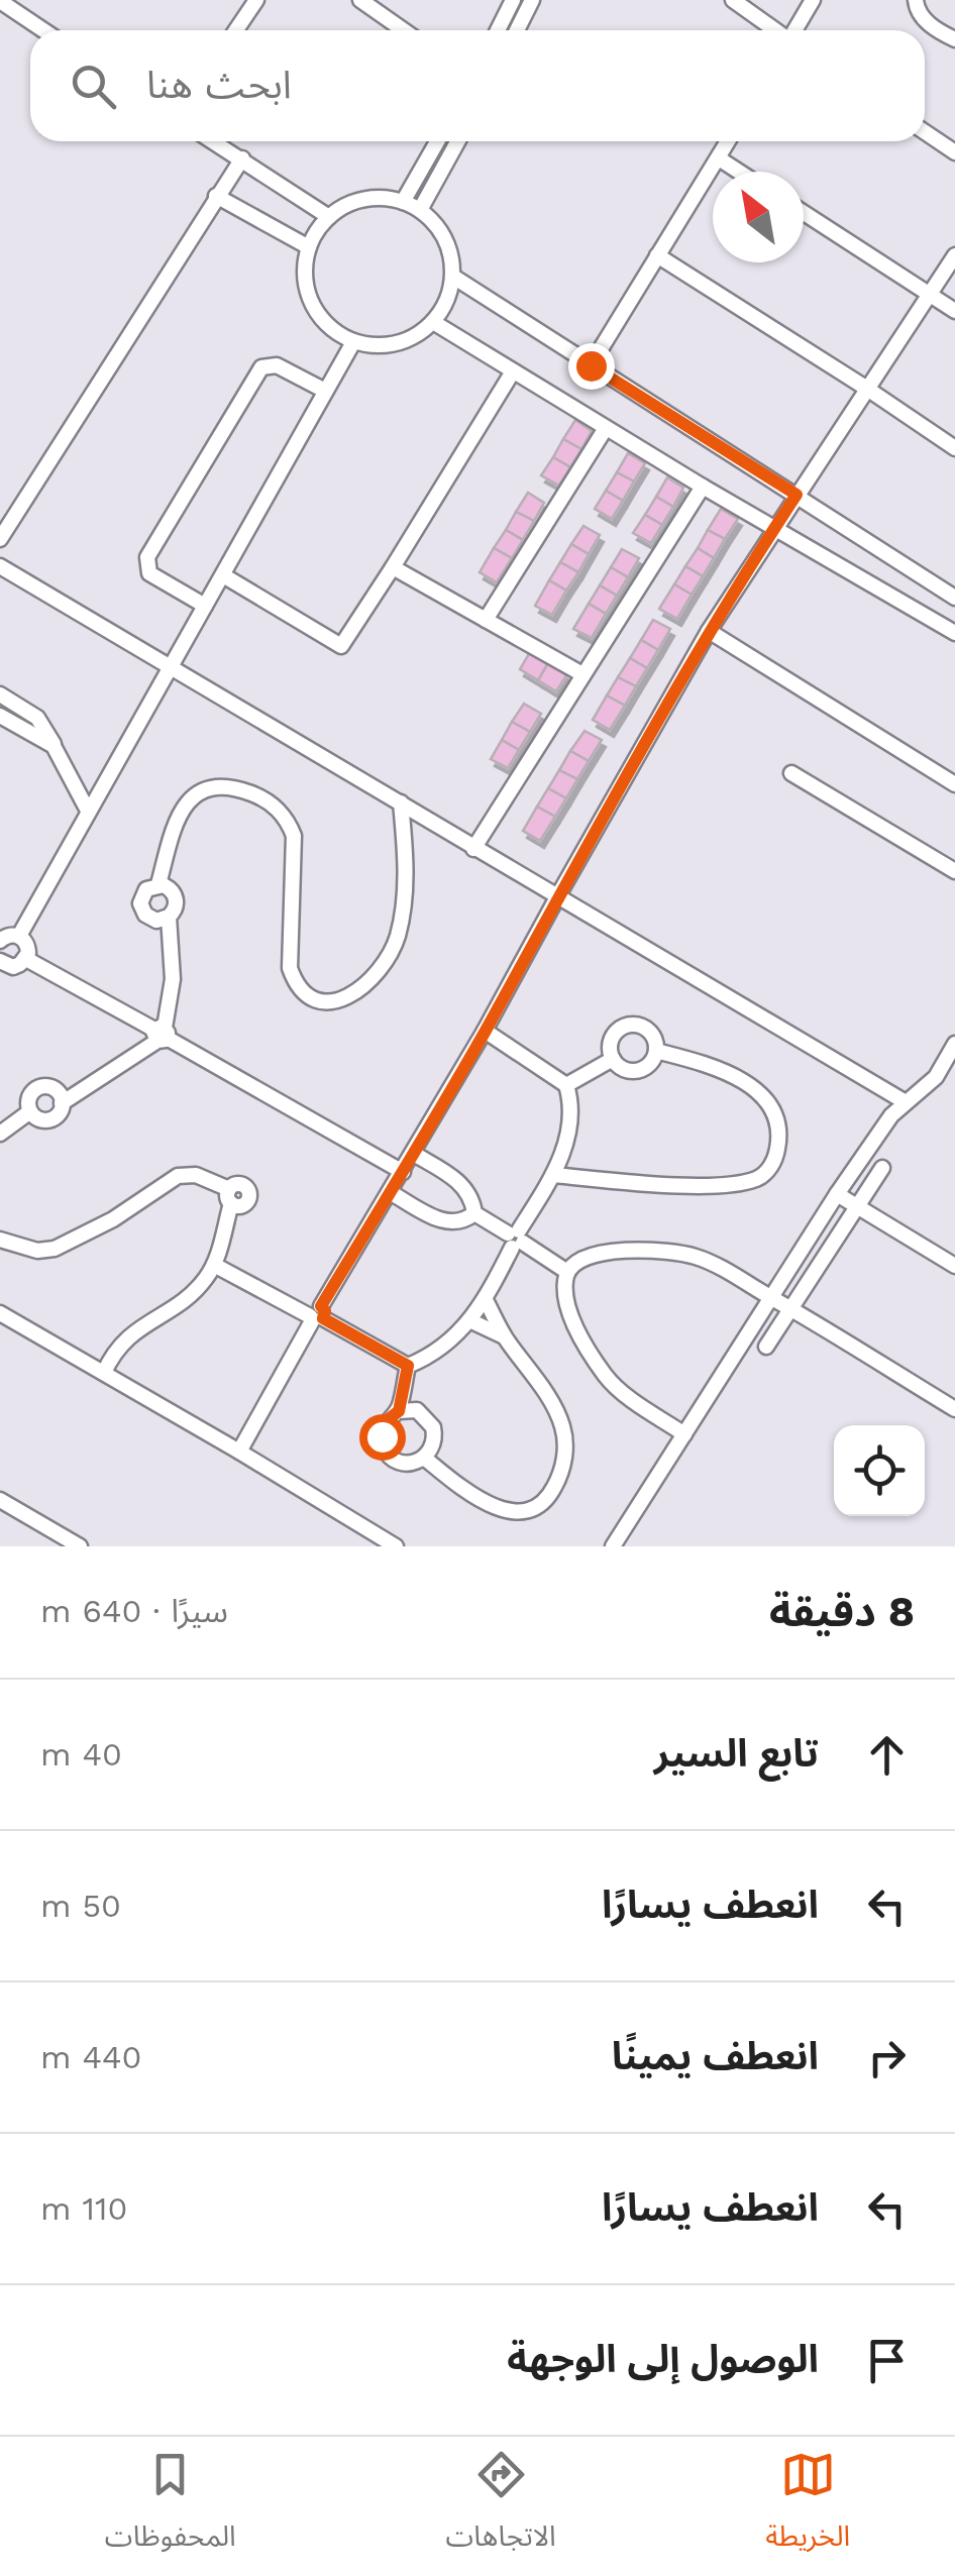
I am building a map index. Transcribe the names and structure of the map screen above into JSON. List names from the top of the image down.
{
  "north": "top left",
  "page": {
    "search": "ابحث هنا",
    "heading": ["8 دقيقة", "سيرًا · 640 m"],
    "list": [
      ["تابع السير", "40 m"],
      ["انعطف يسارًا", "50 m"],
      ["انعطف يمينًا", "440 m"],
      ["انعطف يسارًا", "110 m"],
      "الوصول إلى الوجهة"
    ],
    "nav": ["الخريطة", "الاتجاهات", "المحفوظات"]
  }
}
